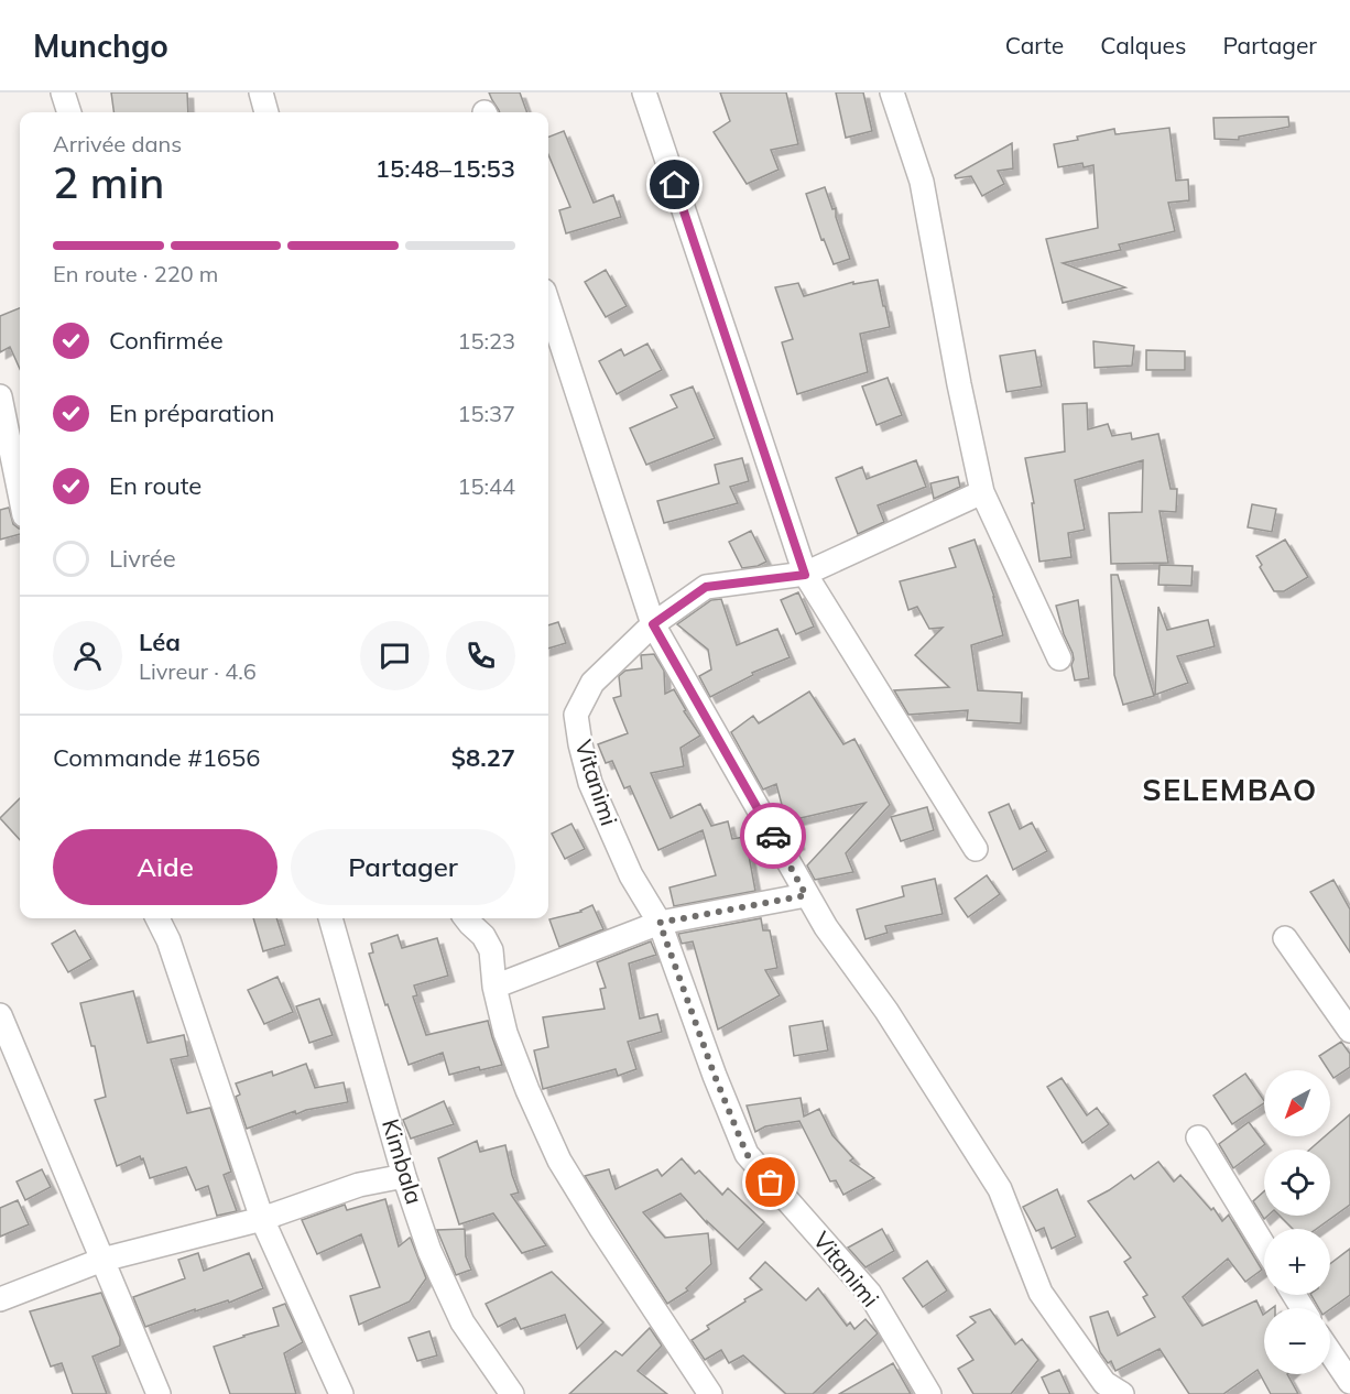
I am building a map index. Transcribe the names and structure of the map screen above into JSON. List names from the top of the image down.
{
  "streets": {
    "street": ["Vitanimi", "Kimbala"]
  },
  "districts": ["SELEMBAO"],
  "north": "bottom left",
  "page": {
    "header": "Munchgo",
    "nav": ["Carte", "Calques", "Partager"],
    "heading": ["2 min", "Arrivée dans", "15:48–15:53"],
    "panel": [
      "Léa",
      "Livreur · 4.6",
      "Commande #1656",
      "$8.27"
    ],
    "bar": "En route · 220 m",
    "list": [
      ["Confirmée", "15:23"],
      ["En préparation", "15:37"],
      ["En route", "15:44"],
      "Livrée"
    ],
    "buttons": ["Aide", "Partager"],
    "map_buttons": ["+", "−"]
  }
}
